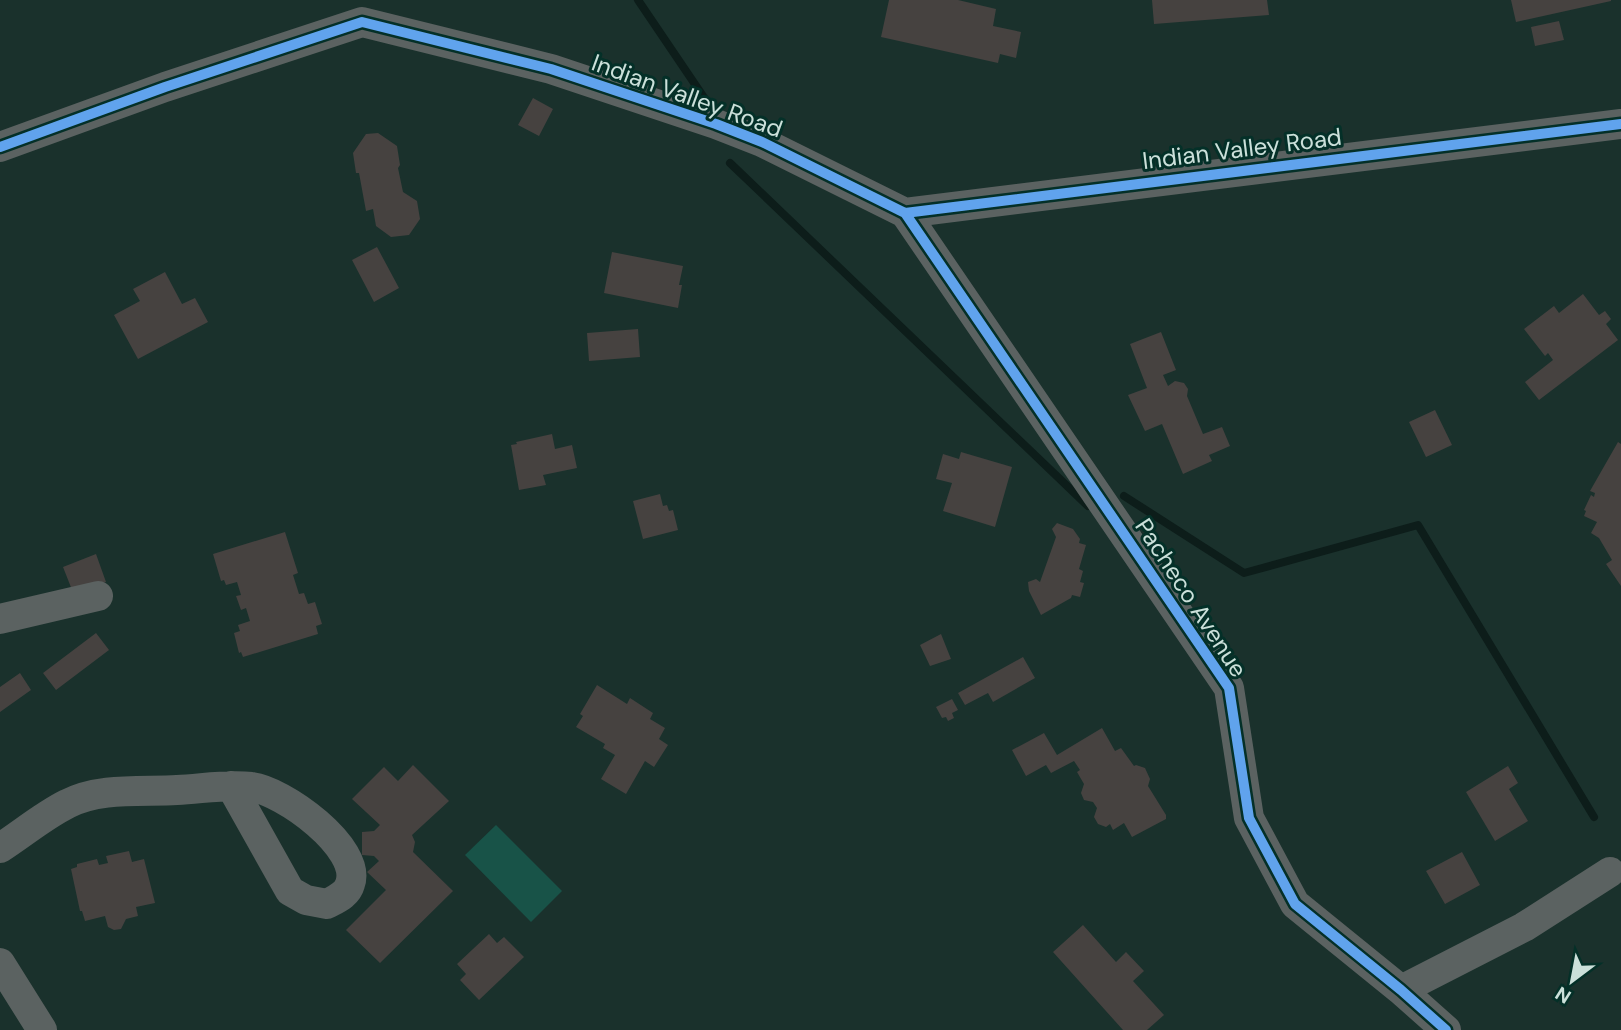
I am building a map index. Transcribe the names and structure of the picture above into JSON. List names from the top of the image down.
{
  "streets": {
    "street": ["Indian Valley Road", "Pacheco Avenue"]
  },
  "crossings": [
    ["Indian Valley Road", "Pacheco Avenue"]
  ],
  "north": "bottom left"
}
